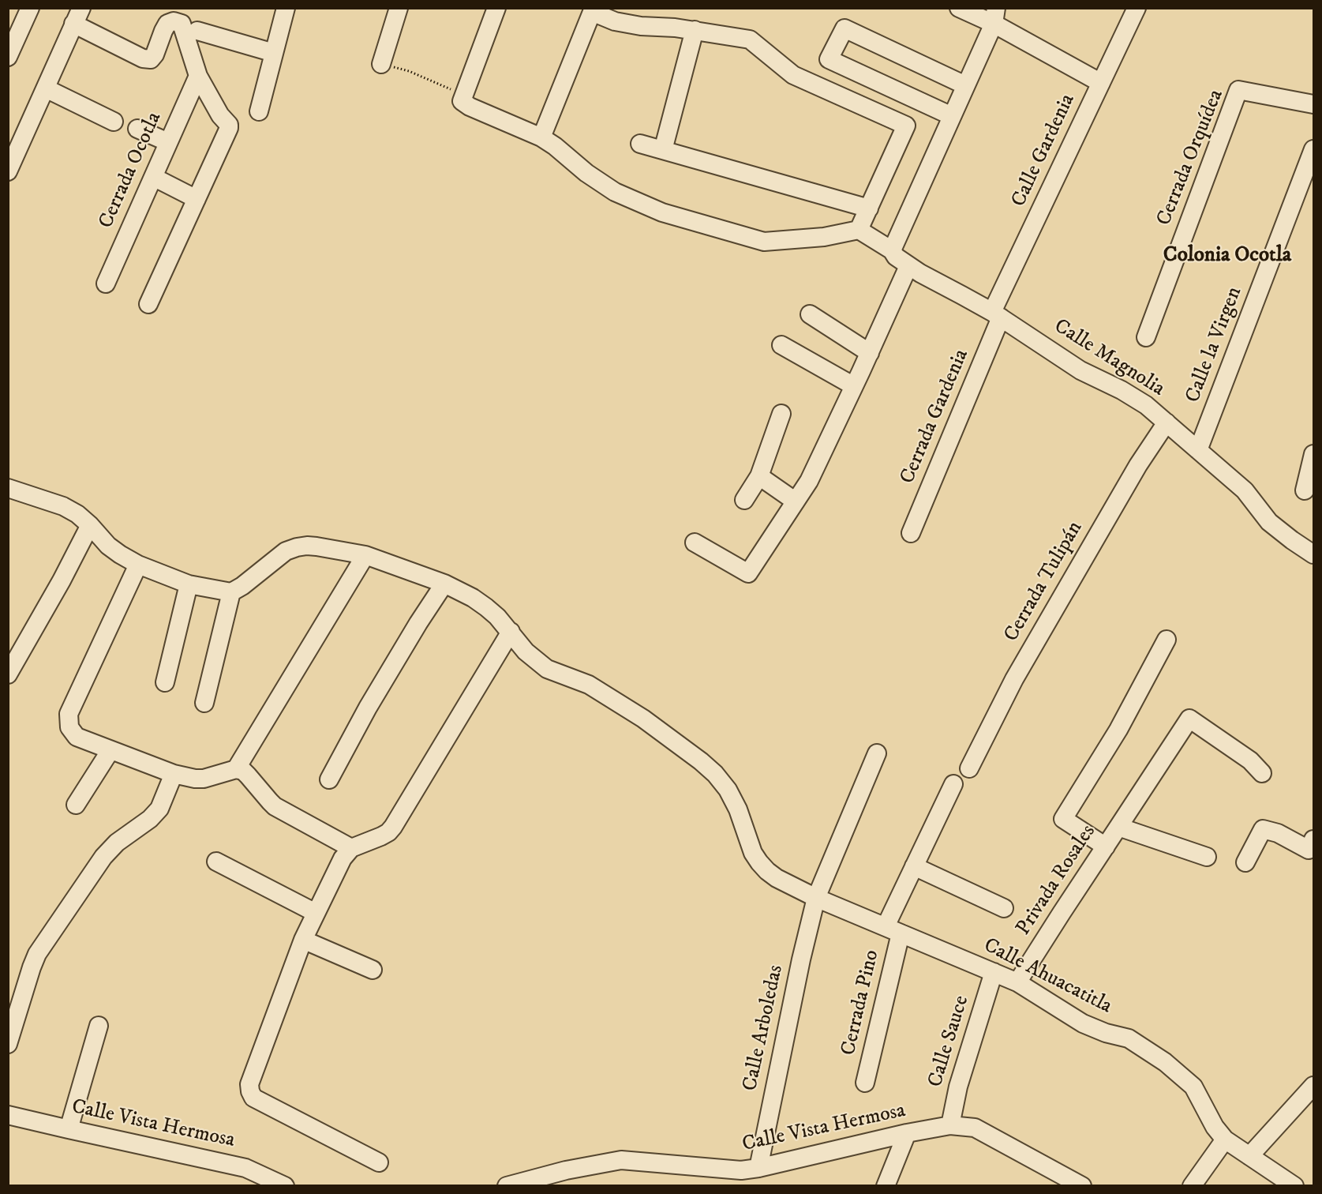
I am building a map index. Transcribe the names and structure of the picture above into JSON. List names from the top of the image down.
{
  "streets": {
    "street": [
      "Calle Gardenia",
      "Cerrada Orquídea",
      "Cerrada Ocotla",
      "Calle la Virgen",
      "Calle Magnolia",
      "Cerrada Gardenia",
      "Cerrada Tulipán",
      "Privada Rosales",
      "Calle Ahuacatitla",
      "Cerrada Pino",
      "Calle Arboledas",
      "Calle Sauce",
      "Calle Vista Hermosa"
    ]
  },
  "crossings": [
    ["Calle Gardenia", "Calle Magnolia"],
    ["Calle Gardenia", "Cerrada Gardenia"],
    ["Calle la Virgen", "Calle Magnolia"],
    ["Calle Magnolia", "Cerrada Gardenia"],
    ["Calle Magnolia", "Cerrada Tulipán"],
    ["Privada Rosales", "Calle Ahuacatitla"],
    ["Calle Ahuacatitla", "Cerrada Pino"],
    ["Calle Ahuacatitla", "Calle Arboledas"],
    ["Calle Ahuacatitla", "Calle Sauce"],
    ["Calle Arboledas", "Calle Vista Hermosa"],
    ["Calle Sauce", "Calle Vista Hermosa"]
  ],
  "districts": ["Colonia Ocotla"]
}
